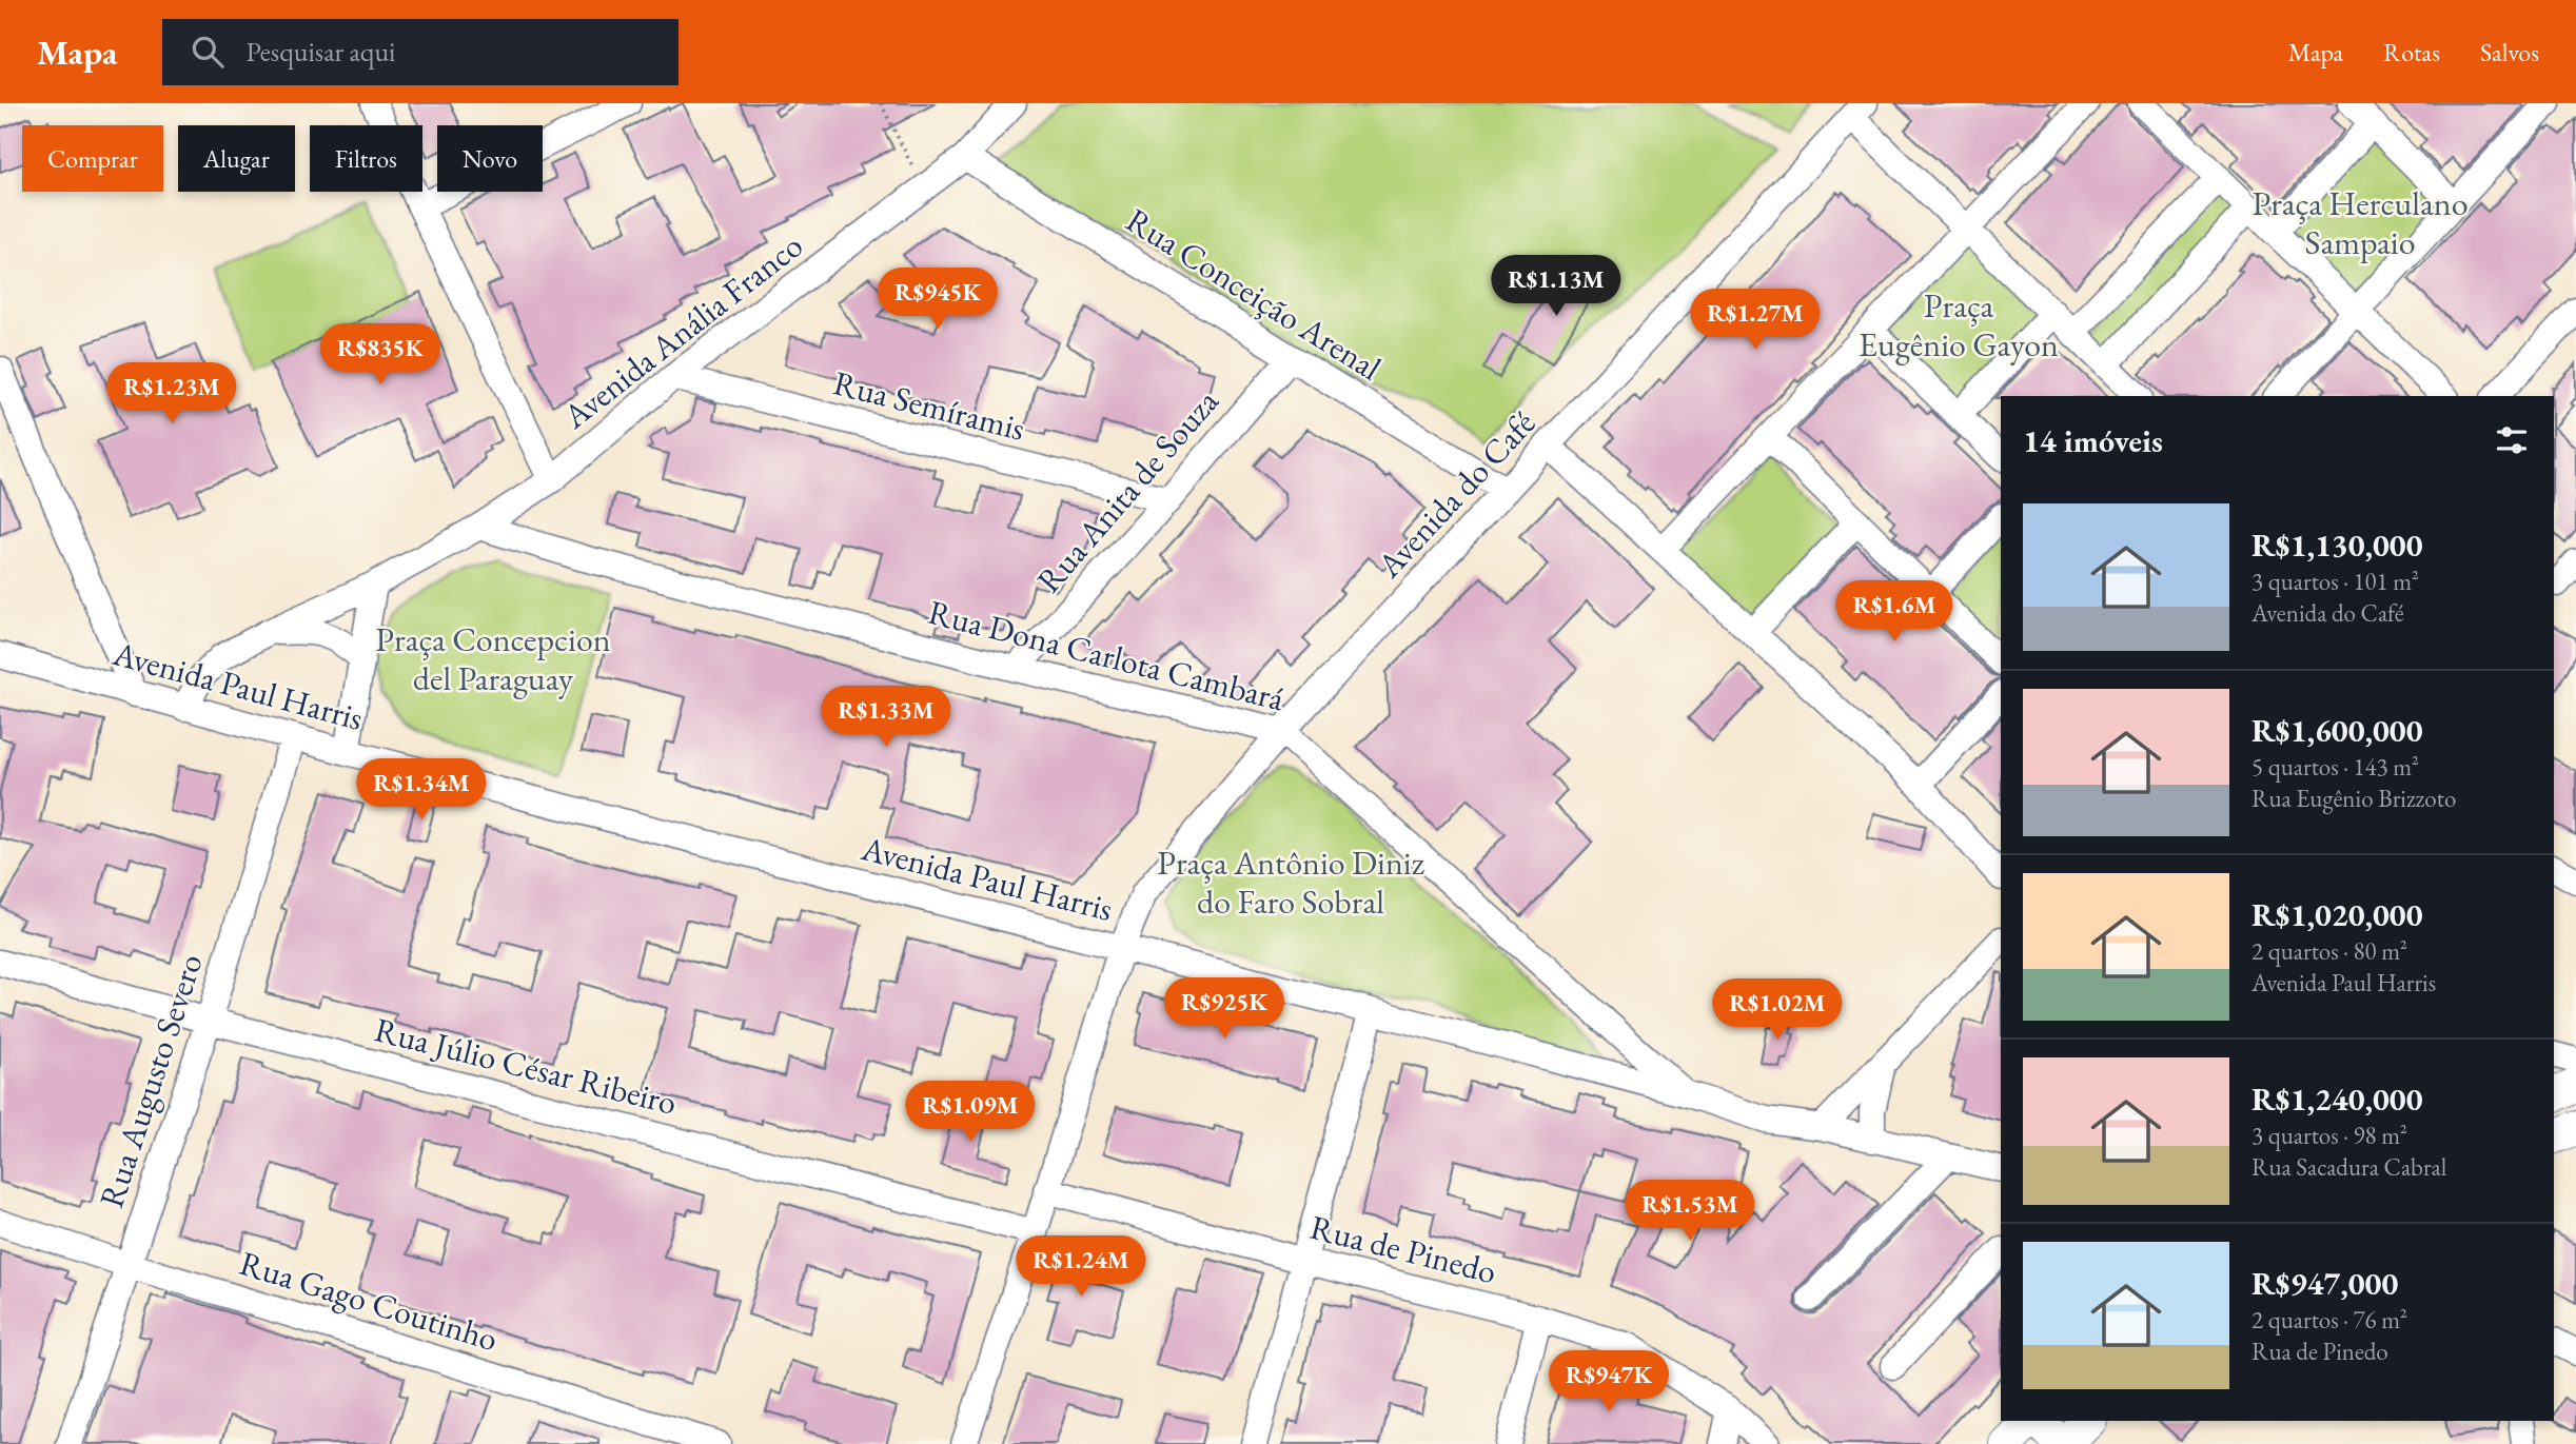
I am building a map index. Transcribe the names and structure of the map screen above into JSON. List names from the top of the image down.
{
  "streets": {
    "street": [
      "Rua Conceição Arenal",
      "Avenida Anália Franco",
      "Rua Semíramis",
      "Rua Anita de Souza",
      "Avenida do Café",
      "Rua Dona Carlota Cambará",
      "Avenida Paul Harris",
      "Rua Júlio César Ribeiro",
      "Rua Augusto Severo",
      "Rua de Pinedo",
      "Rua Gago Coutinho"
    ]
  },
  "crossings": [
    ["Rua Conceição Arenal", "Avenida Anália Franco"],
    ["Rua Conceição Arenal", "Rua Anita de Souza"],
    ["Rua Conceição Arenal", "Avenida do Café"],
    ["Avenida Anália Franco", "Rua Semíramis"],
    ["Avenida Anália Franco", "Rua Dona Carlota Cambará"],
    ["Avenida Anália Franco", "Avenida Paul Harris"],
    ["Rua Semíramis", "Rua Anita de Souza"],
    ["Rua Anita de Souza", "Rua Dona Carlota Cambará"],
    ["Avenida do Café", "Rua Dona Carlota Cambará"],
    ["Avenida do Café", "Avenida Paul Harris"],
    ["Avenida do Café", "Rua Júlio César Ribeiro"],
    ["Avenida do Café", "Rua de Pinedo"],
    ["Rua Dona Carlota Cambará", "Avenida Paul Harris"],
    ["Avenida Paul Harris", "Rua Augusto Severo"],
    ["Rua Júlio César Ribeiro", "Rua Augusto Severo"],
    ["Rua Augusto Severo", "Rua Gago Coutinho"]
  ],
  "parks": [
    "Praça Herculano Sampaio",
    "Praça Eugênio Gayon",
    "Praça Concepcion del Paraguay",
    "Praça Antônio Diniz do Faro Sobral"
  ],
  "page": {
    "header": "Mapa",
    "search": "Pesquisar aqui",
    "nav": ["Mapa", "Rotas", "Salvos"],
    "chip": [
      "Comprar",
      "Alugar",
      "Filtros",
      "Novo"
    ],
    "price": [
      "R$1.13M",
      "R$945K",
      "R$1.27M",
      "R$835K",
      "R$1.23M",
      "R$1.6M",
      "R$1.33M",
      "R$1.34M",
      "R$925K",
      "R$1.02M",
      "R$1.09M",
      "R$1.53M",
      "R$1.24M",
      "R$947K"
    ],
    "heading": "14 imóveis",
    "list": [
      {
        "name": "R$1,130,000",
        "note": "3 quartos · 101 m² · Avenida do Café"
      },
      {
        "name": "R$1,600,000",
        "note": "5 quartos · 143 m² · Rua Eugênio Brizzoto"
      },
      {
        "name": "R$1,020,000",
        "note": "2 quartos · 80 m² · Avenida Paul Harris"
      },
      {
        "name": "R$1,240,000",
        "note": "3 quartos · 98 m² · Rua Sacadura Cabral"
      },
      {
        "name": "R$947,000",
        "note": "2 quartos · 76 m² · Rua de Pinedo"
      }
    ]
  }
}
